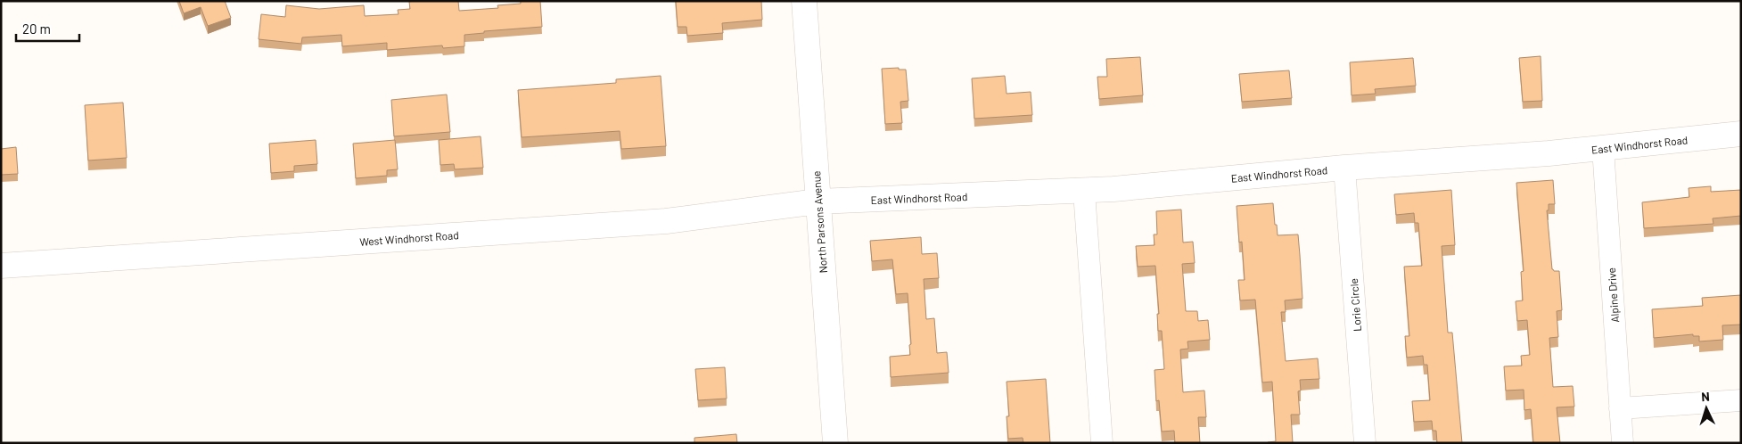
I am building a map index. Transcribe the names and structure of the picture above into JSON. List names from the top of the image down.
{
  "streets": {
    "street": [
      "East Windhorst Road",
      "North Parsons Avenue",
      "West Windhorst Road",
      "Alpine Drive",
      "Lorie Circle"
    ]
  },
  "crossings": [
    ["East Windhorst Road", "North Parsons Avenue"],
    ["East Windhorst Road", "West Windhorst Road"],
    ["East Windhorst Road", "Alpine Drive"],
    ["East Windhorst Road", "Lorie Circle"],
    ["North Parsons Avenue", "West Windhorst Road"]
  ],
  "scale_bar": "20 m",
  "north": "top"
}
